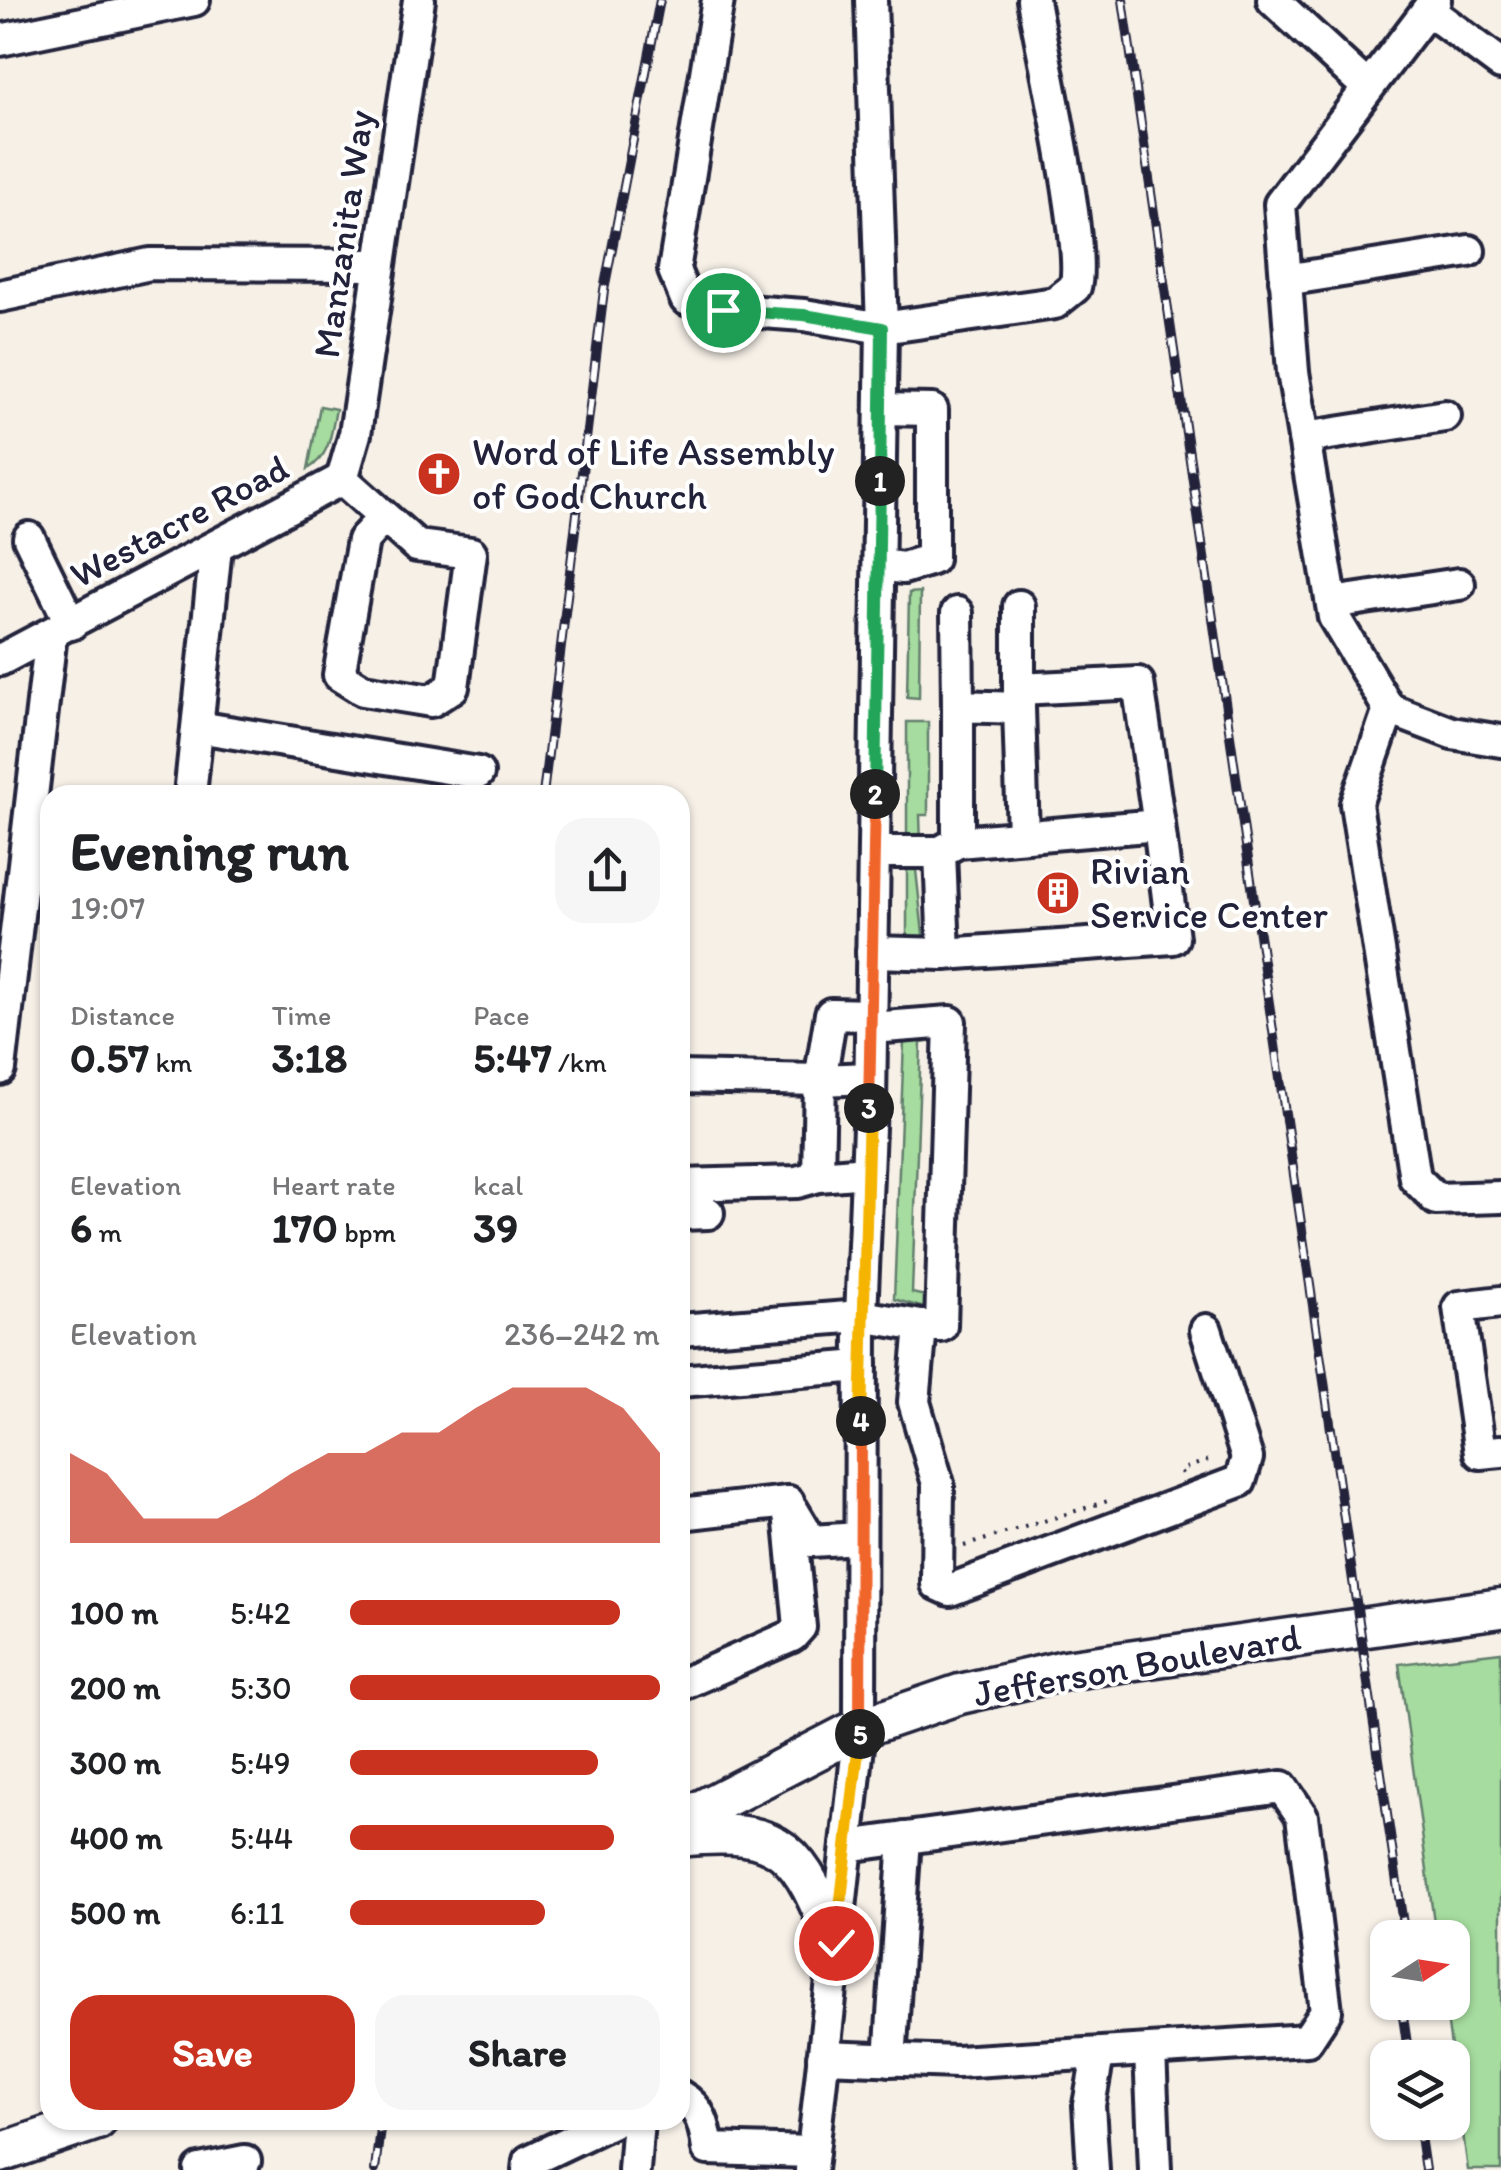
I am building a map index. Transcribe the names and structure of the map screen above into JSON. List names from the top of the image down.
{
  "streets": {
    "main road": ["Jefferson Boulevard"],
    "street": ["Manzanita Way", "Westacre Road"]
  },
  "crossings": [
    ["Manzanita Way", "Westacre Road"]
  ],
  "places": {
    "church": ["Word of Life Assembly of God Church"],
    "building": ["Rivian Service Center"]
  },
  "north": "right",
  "page": {
    "pins": [
      "1",
      "2",
      "3",
      "4",
      "5"
    ],
    "heading": ["Evening run", "19:07"],
    "stats": [
      ["Distance", "0.57 km"],
      ["Time", "3:18"],
      ["Pace", "5:47 /km"],
      ["Elevation", "6 m"],
      ["Heart rate", "170 bpm"],
      ["kcal", "39"]
    ],
    "chart": ["Elevation", "236–242 m"],
    "list": [
      {
        "name": "100 m",
        "note": "5:42"
      },
      {
        "name": "200 m",
        "note": "5:30"
      },
      {
        "name": "300 m",
        "note": "5:49"
      },
      {
        "name": "400 m",
        "note": "5:44"
      },
      {
        "name": "500 m",
        "note": "6:11"
      }
    ],
    "buttons": ["Save", "Share"]
  }
}
